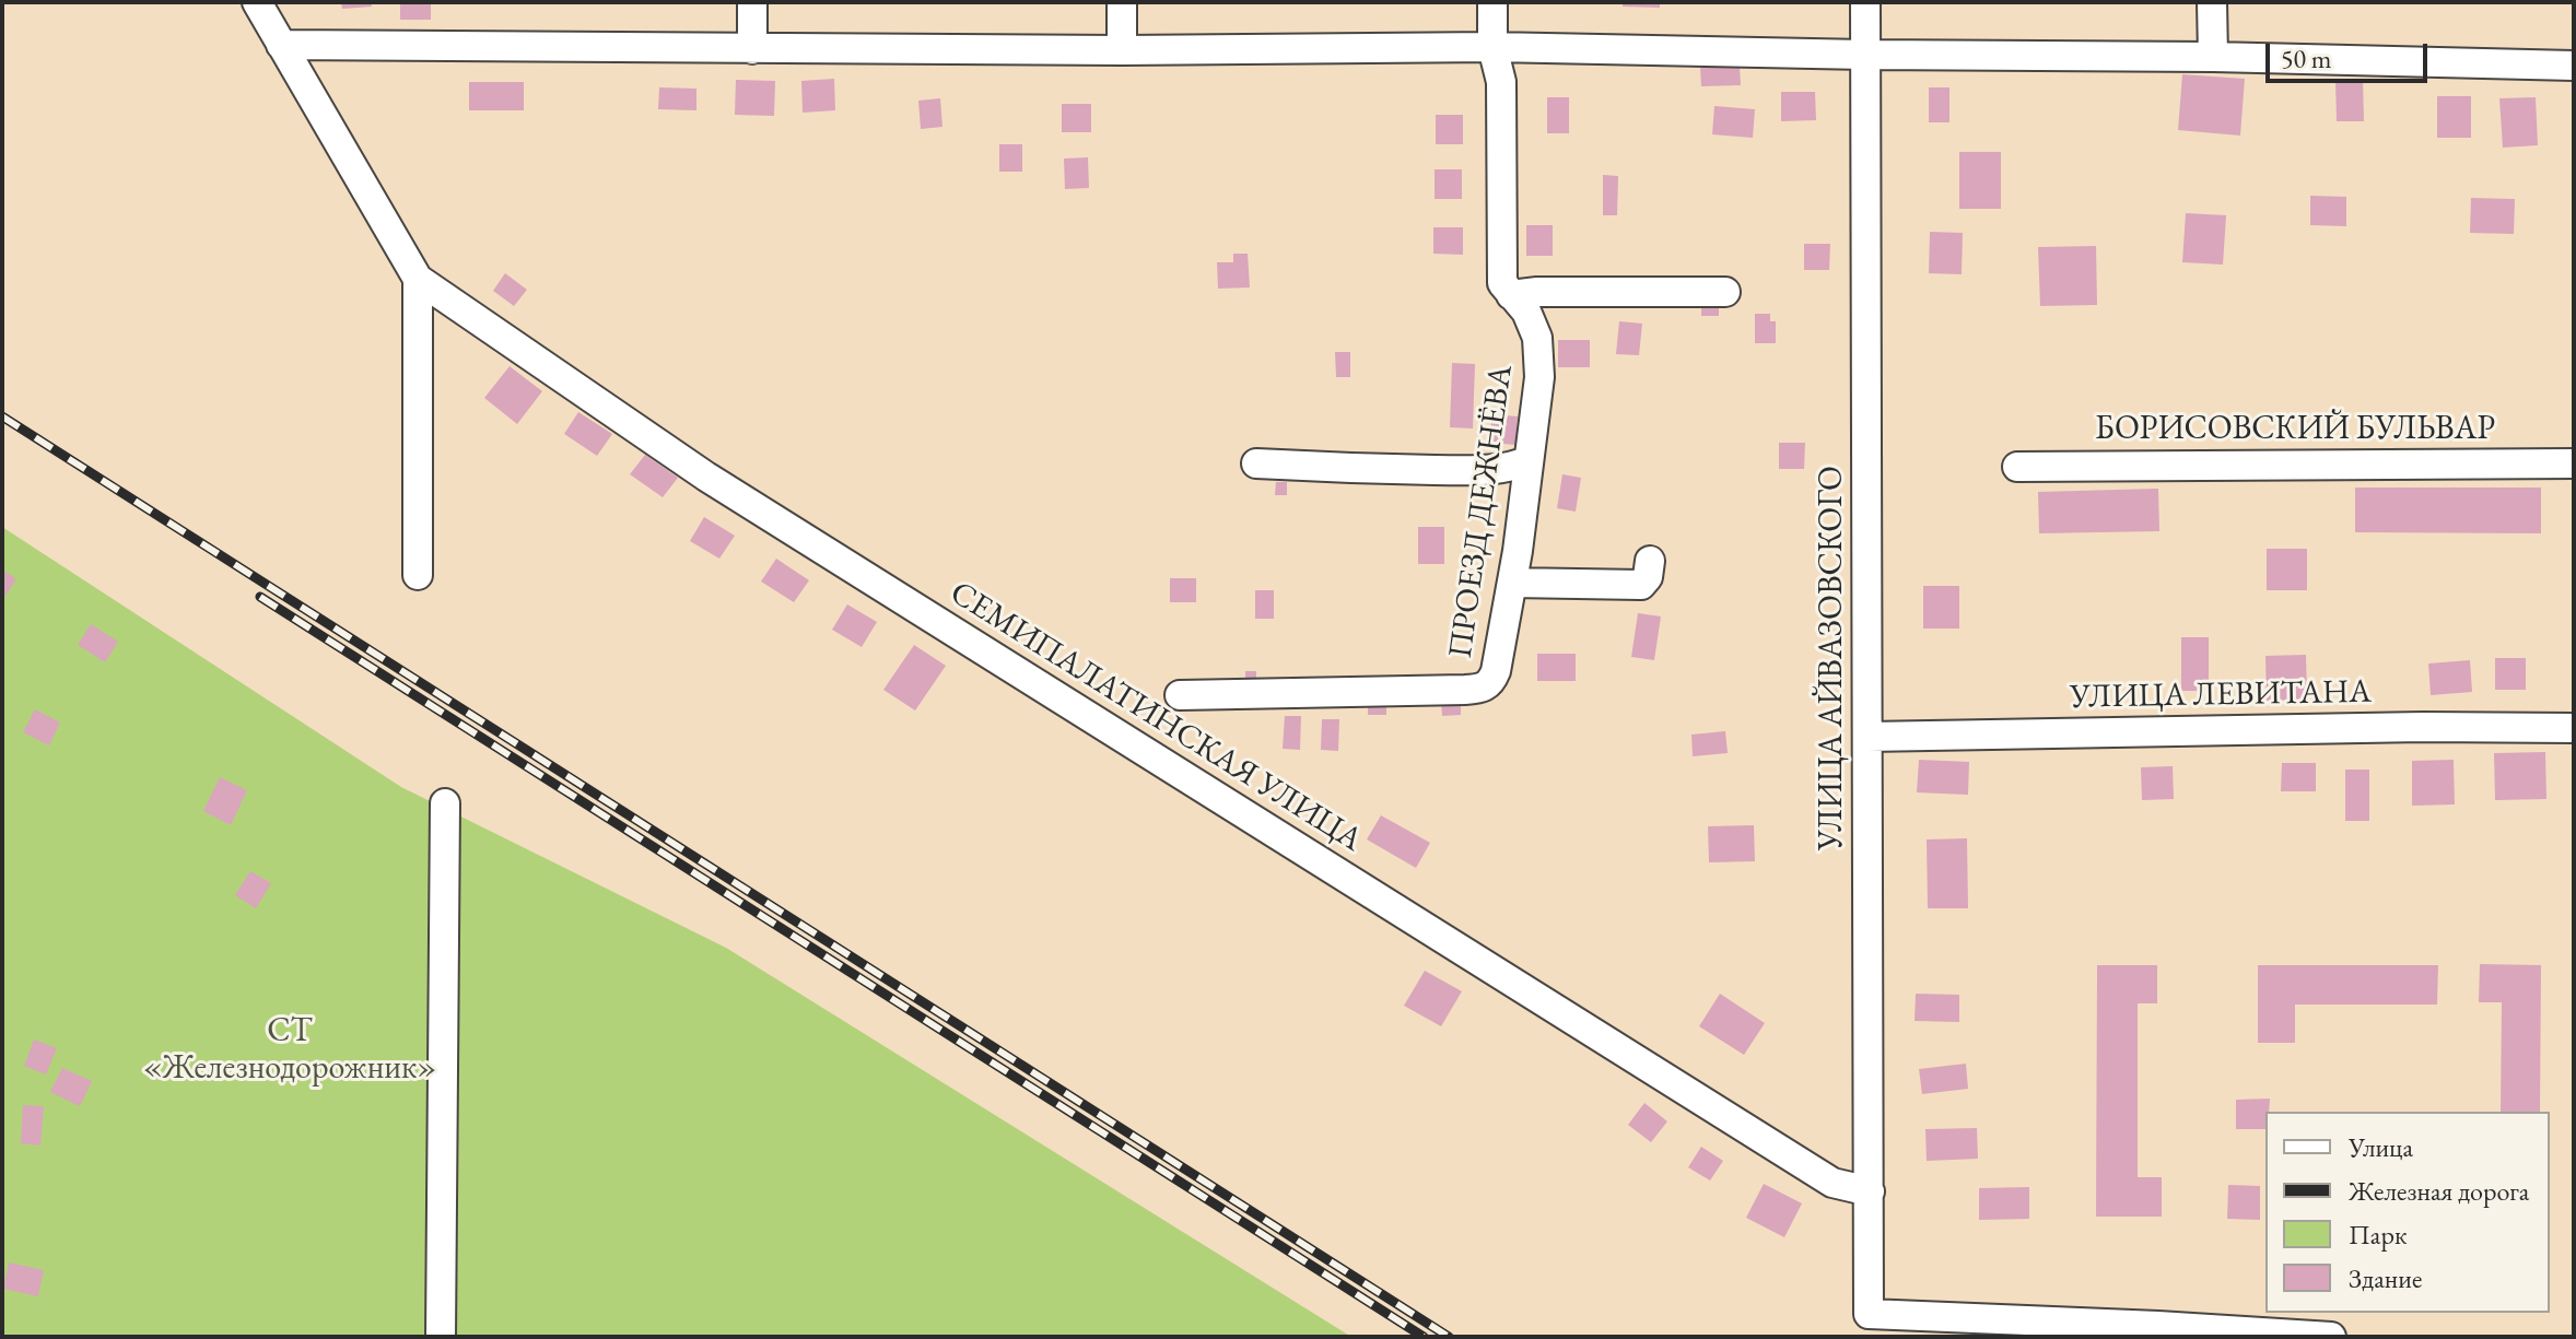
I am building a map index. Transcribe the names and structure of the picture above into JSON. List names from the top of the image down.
{
  "streets": {
    "street": [
      "БОРИСОВСКИЙ БУЛЬВАР",
      "ПРОЕЗД ДЕЖНЁВА",
      "УЛИЦА АЙВАЗОВСКОГО",
      "УЛИЦА ЛЕВИТАНА",
      "СЕМИПАЛАТИНСКАЯ УЛИЦА"
    ]
  },
  "crossings": [
    ["УЛИЦА АЙВАЗОВСКОГО", "УЛИЦА ЛЕВИТАНА"],
    ["УЛИЦА АЙВАЗОВСКОГО", "СЕМИПАЛАТИНСКАЯ УЛИЦА"]
  ],
  "parks": ["СТ «Железнодорожник»"],
  "legend": [
    "Улица",
    "Железная дорога",
    "Парк",
    "Здание"
  ],
  "scale_bar": "50 m"
}
